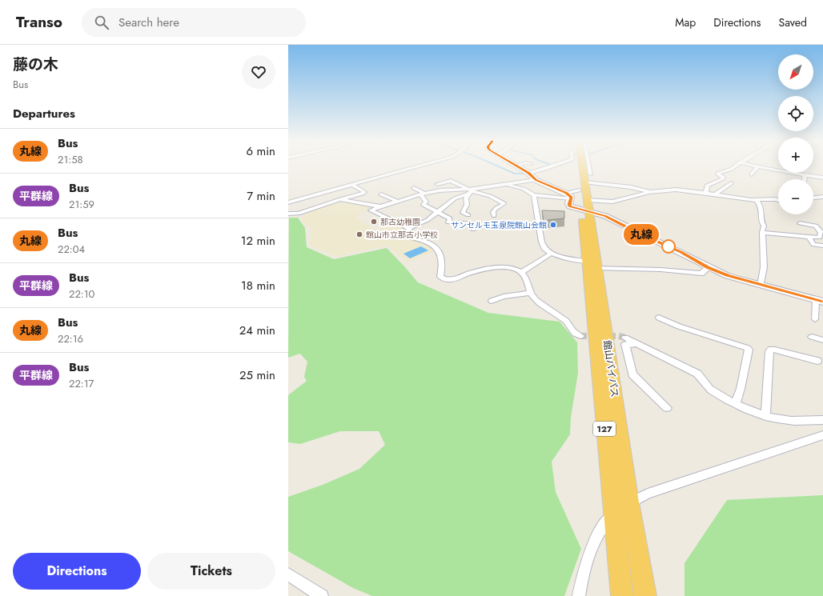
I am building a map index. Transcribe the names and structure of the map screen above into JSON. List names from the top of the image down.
{
  "streets": {
    "highway": ["館山バイパス", "127"]
  },
  "places": ["那古幼稚園", "サンセルモ玉泉院館山会館", "館山市立那古小学校"],
  "lines": ["bus line 丸線"],
  "north": "bottom left",
  "page": {
    "header": "Transo",
    "search": "Search here",
    "nav": ["Map", "Directions", "Saved"],
    "heading": [
      ["藤の木", "Bus"],
      "Departures"
    ],
    "on_map": "丸線",
    "map_buttons": ["+", "−"],
    "list": [
      {
        "mark": "丸線",
        "name": "Bus",
        "note": "21:58",
        "value": "6 min"
      },
      {
        "mark": "平群線",
        "name": "Bus",
        "note": "21:59",
        "value": "7 min"
      },
      {
        "mark": "丸線",
        "name": "Bus",
        "note": "22:04",
        "value": "12 min"
      },
      {
        "mark": "平群線",
        "name": "Bus",
        "note": "22:10",
        "value": "18 min"
      },
      {
        "mark": "丸線",
        "name": "Bus",
        "note": "22:16",
        "value": "24 min"
      },
      {
        "mark": "平群線",
        "name": "Bus",
        "note": "22:17",
        "value": "25 min"
      }
    ],
    "buttons": ["Directions", "Tickets"]
  }
}
